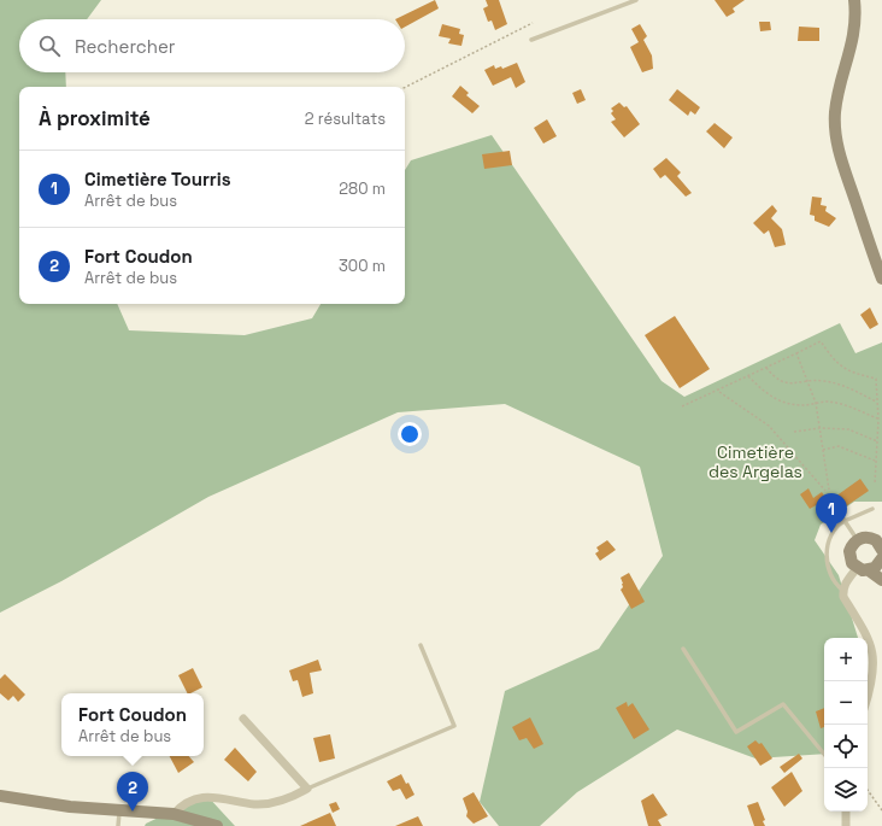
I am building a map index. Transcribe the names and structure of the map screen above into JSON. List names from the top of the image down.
{
  "parks": ["Cimetière des Argelas"],
  "page": {
    "search": "Rechercher",
    "heading": ["À proximité", "2 résultats"],
    "list": [
      {
        "mark": "1",
        "name": "Cimetière Tourris",
        "note": "Arrêt de bus",
        "value": "280 m"
      },
      {
        "mark": "2",
        "name": "Fort Coudon",
        "note": "Arrêt de bus",
        "value": "300 m"
      }
    ],
    "pins": ["1", "2"],
    "map_buttons": ["+", "−"],
    "popup": ["Fort Coudon", "Arrêt de bus"]
  }
}
